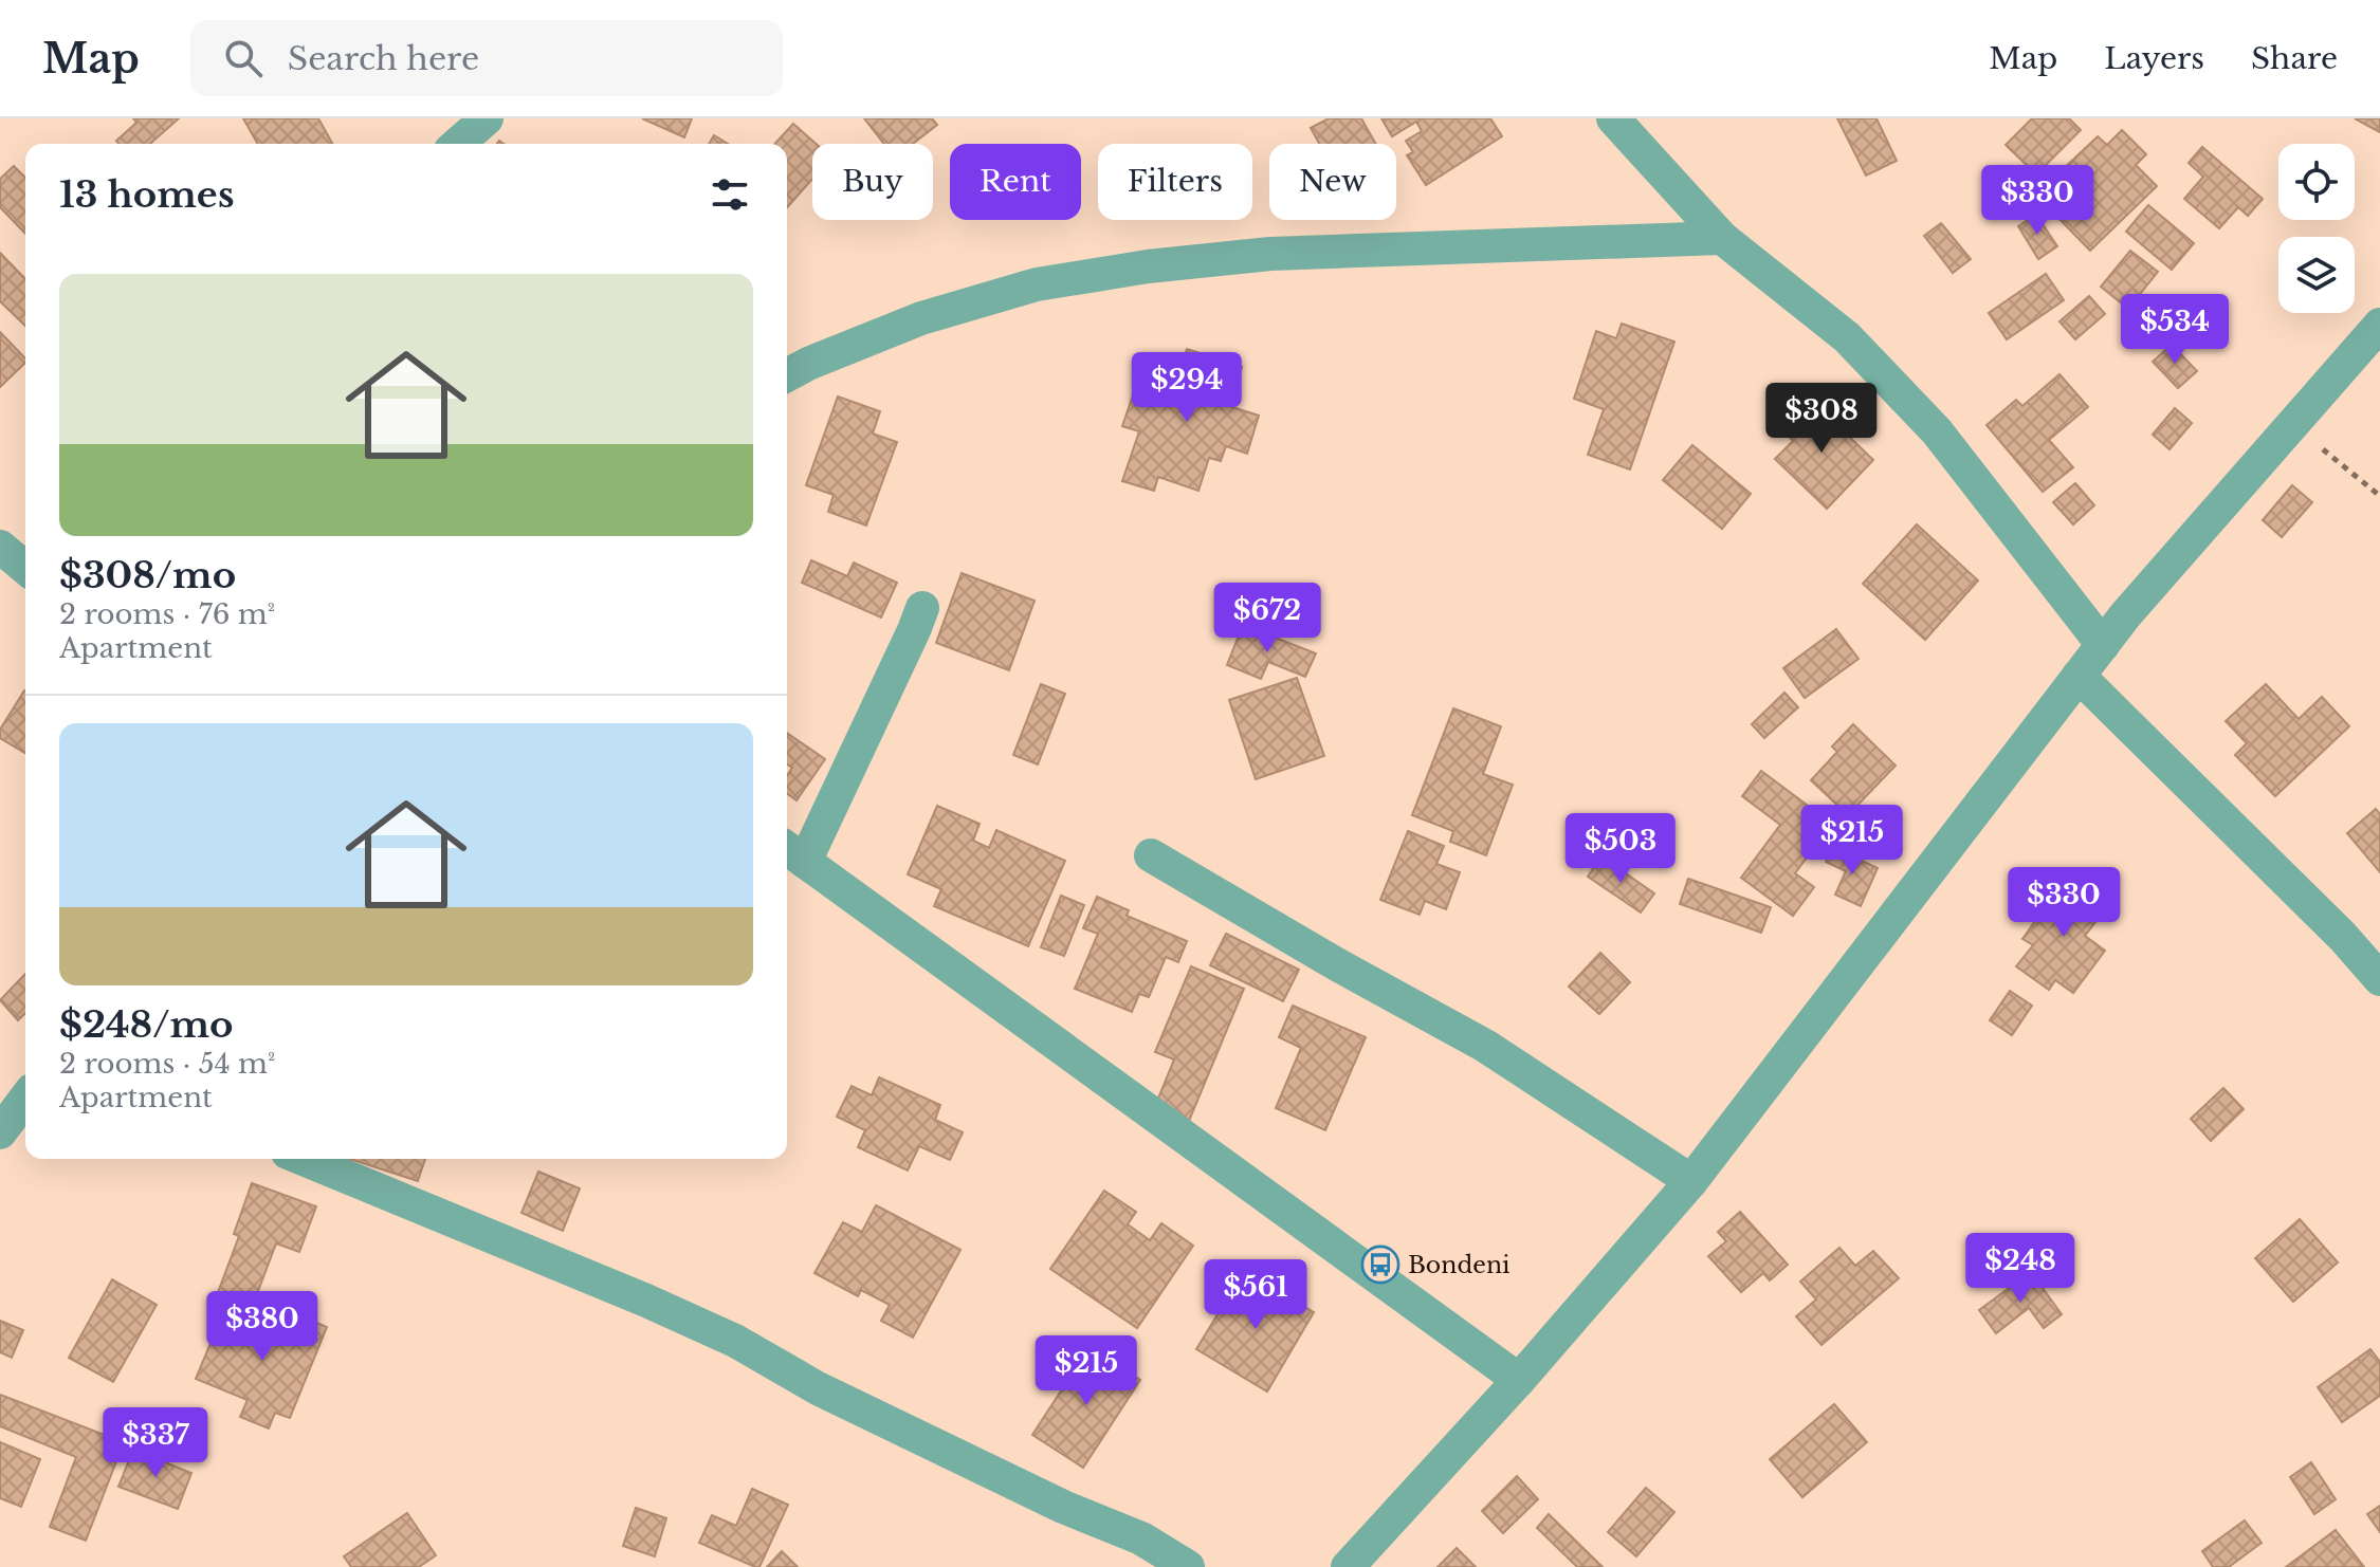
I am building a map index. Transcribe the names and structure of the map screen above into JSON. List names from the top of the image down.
{
  "places": {
    "bus stop": ["Bondeni"]
  },
  "page": {
    "header": "Map",
    "search": "Search here",
    "nav": ["Map", "Layers", "Share"],
    "chip": [
      "Buy",
      "Rent",
      "Filters",
      "New"
    ],
    "heading": "13 homes",
    "price": [
      "$330",
      "$534",
      "$294",
      "$308",
      "$672",
      "$215",
      "$503",
      "$330",
      "$248",
      "$561",
      "$380",
      "$215",
      "$337"
    ],
    "list": [
      {
        "name": "$308/mo",
        "note": "2 rooms · 76 m² · Apartment"
      },
      {
        "name": "$248/mo",
        "note": "2 rooms · 54 m² · Apartment"
      }
    ]
  }
}
